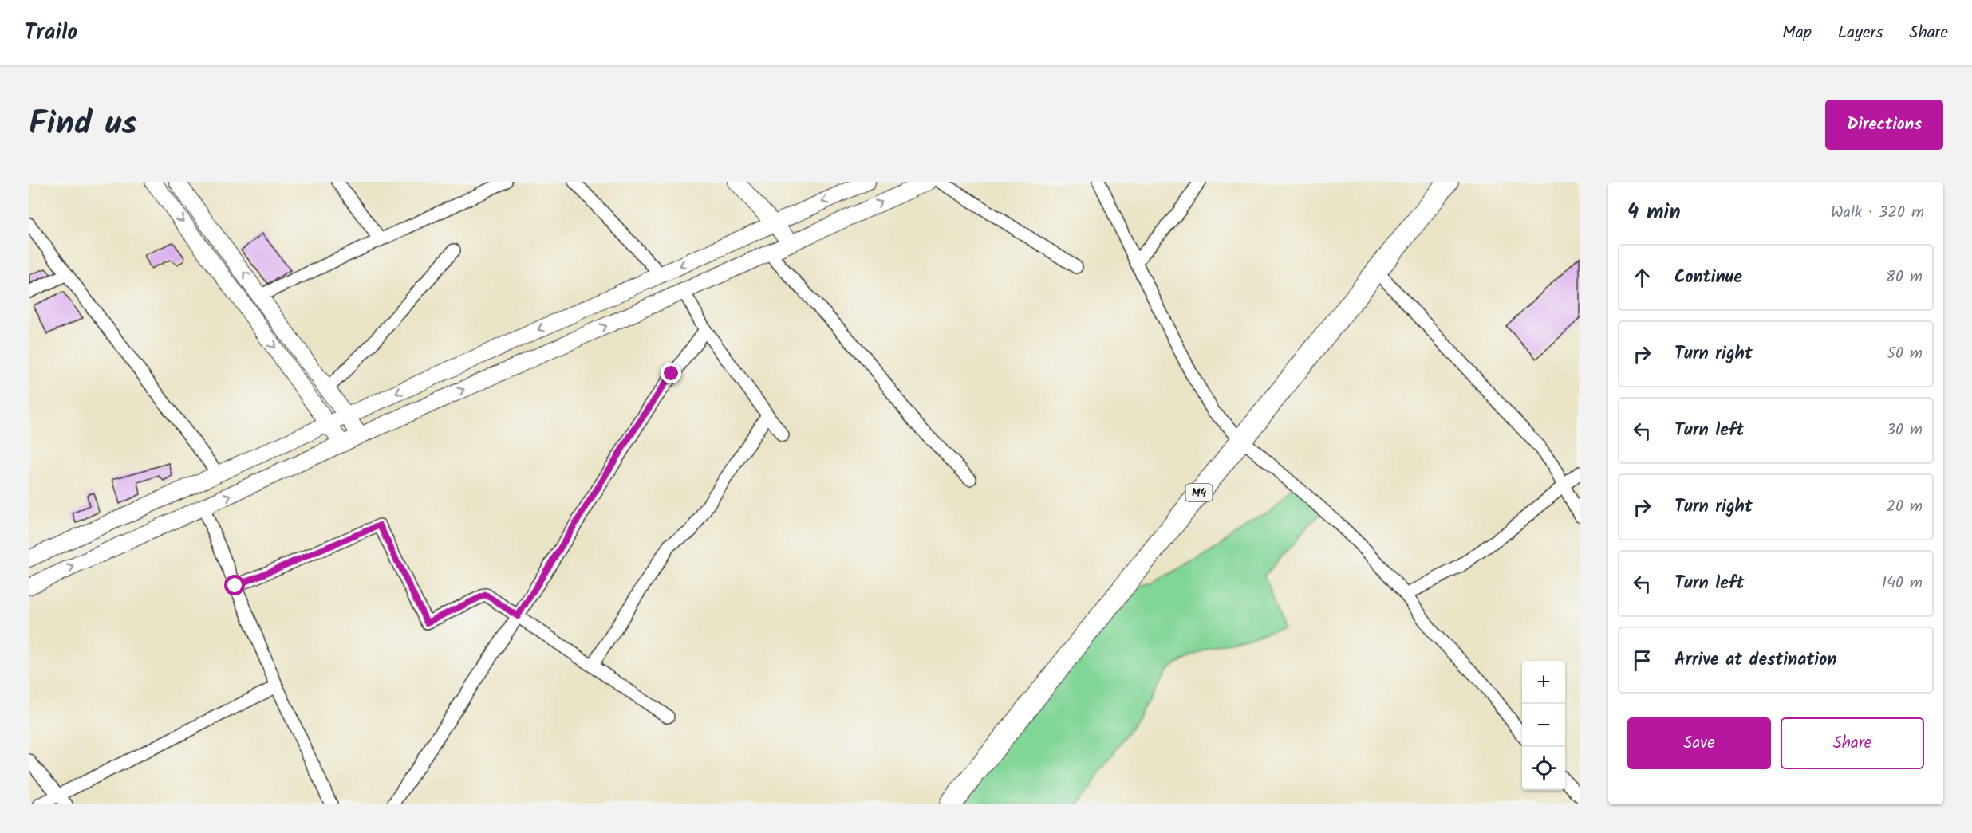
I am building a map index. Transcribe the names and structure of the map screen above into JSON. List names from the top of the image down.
{
  "streets": {
    "highway": ["M4"]
  },
  "page": {
    "header": "Trailo",
    "nav": ["Map", "Layers", "Share"],
    "title": "Find us",
    "buttons": [
      "Directions",
      ["Save", "Share"]
    ],
    "heading": ["4 min", "Walk · 320 m"],
    "list": [
      ["Continue", "80 m"],
      ["Turn right", "50 m"],
      ["Turn left", "30 m"],
      ["Turn right", "20 m"],
      ["Turn left", "140 m"],
      "Arrive at destination"
    ],
    "map_buttons": ["+", "−"]
  }
}
